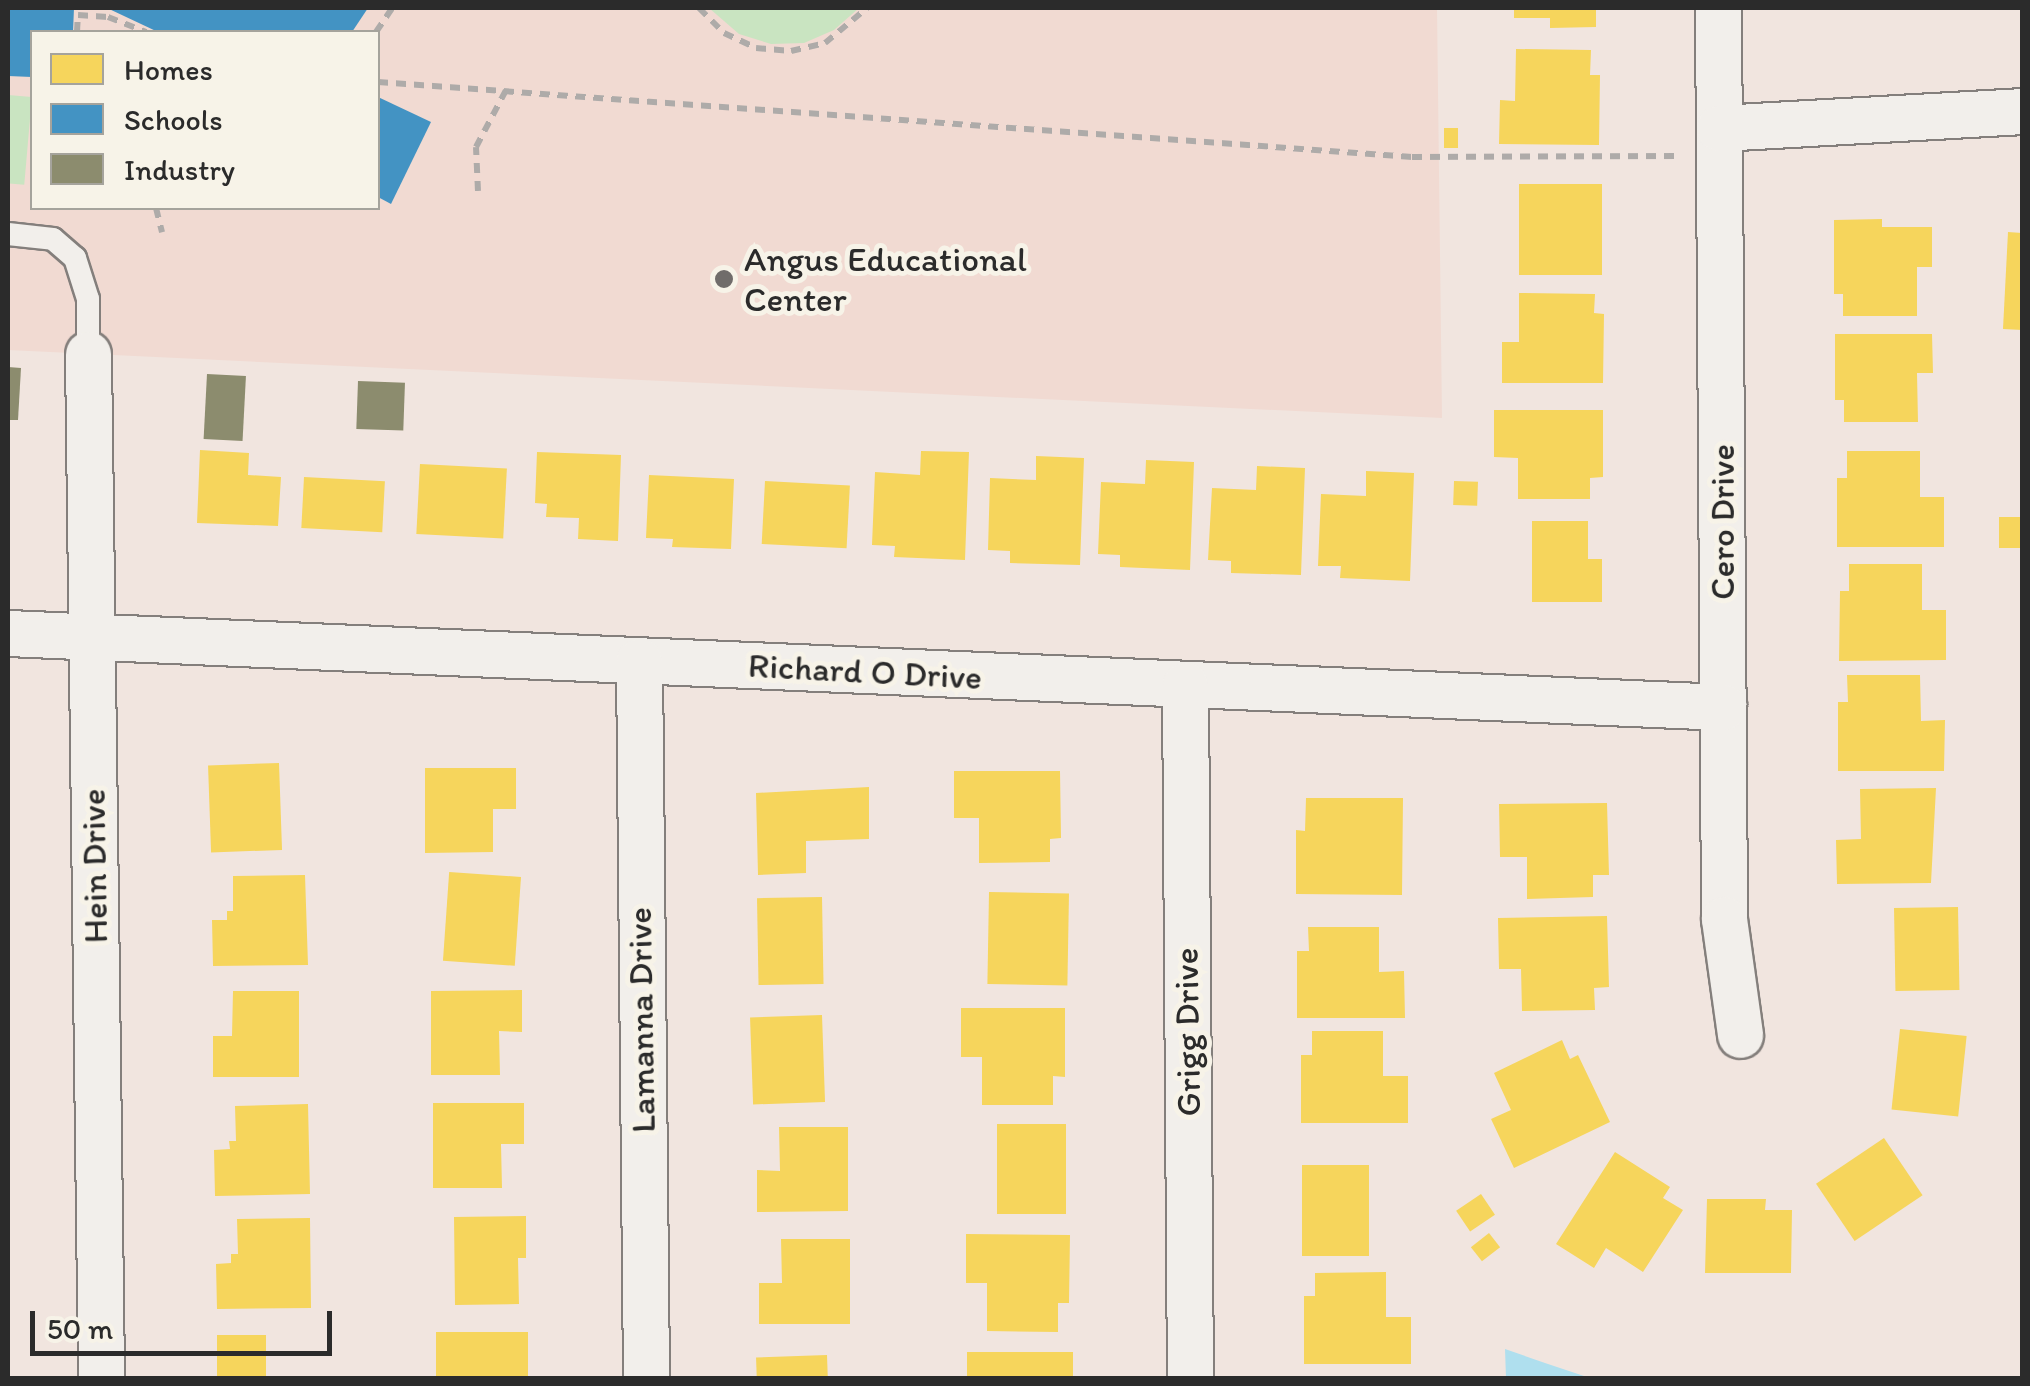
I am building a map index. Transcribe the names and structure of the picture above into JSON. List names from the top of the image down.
{
  "streets": {
    "street": [
      "Cero Drive",
      "Richard O Drive",
      "Hein Drive",
      "Lamanna Drive",
      "Grigg Drive"
    ]
  },
  "crossings": [
    ["Cero Drive", "Richard O Drive"],
    ["Richard O Drive", "Hein Drive"],
    ["Richard O Drive", "Lamanna Drive"],
    ["Richard O Drive", "Grigg Drive"]
  ],
  "places": ["Angus Educational Center"],
  "legend": ["Homes", "Schools", "Industry"],
  "scale_bar": "50 m"
}
